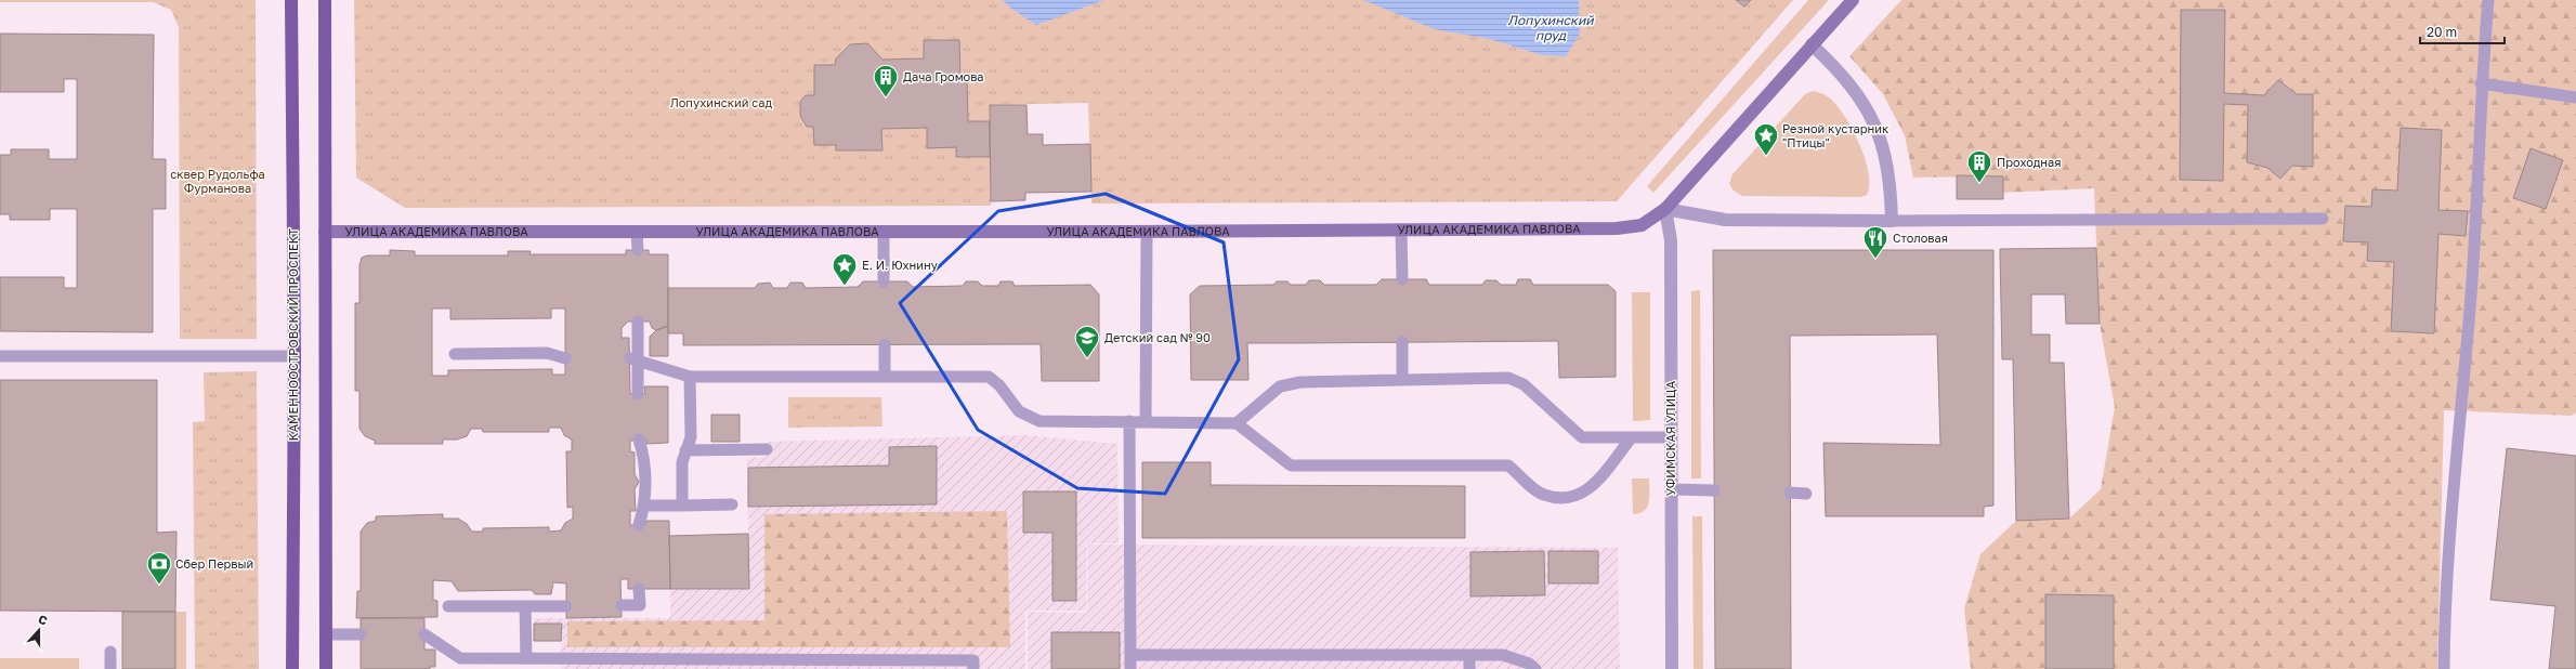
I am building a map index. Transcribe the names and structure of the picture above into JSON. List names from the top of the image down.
{
  "streets": {
    "main road": ["КАМЕННООСТРОВСКИЙ ПРОСПЕКТ"],
    "street": ["УЛИЦА АКАДЕМИКА ПАВЛОВА", "УФИМСКАЯ УЛИЦА"]
  },
  "crossings": [
    ["УЛИЦА АКАДЕМИКА ПАВЛОВА", "УФИМСКАЯ УЛИЦА"]
  ],
  "water": ["Лопухинский пруд"],
  "parks": ["Лопухинский сад", "сквер Рудольфа Фурманова"],
  "places": {
    "building": ["Дача Громова", "Проходная"],
    "place": ["Резной кустарник \"Птицы\"", "Е. И. Юхнину"],
    "restaurant": ["Столовая"],
    "school or university": ["Детский сад № 90"],
    "bank": ["Сбер Первый"]
  },
  "scale_bar": "20 m",
  "north": "top"
}
